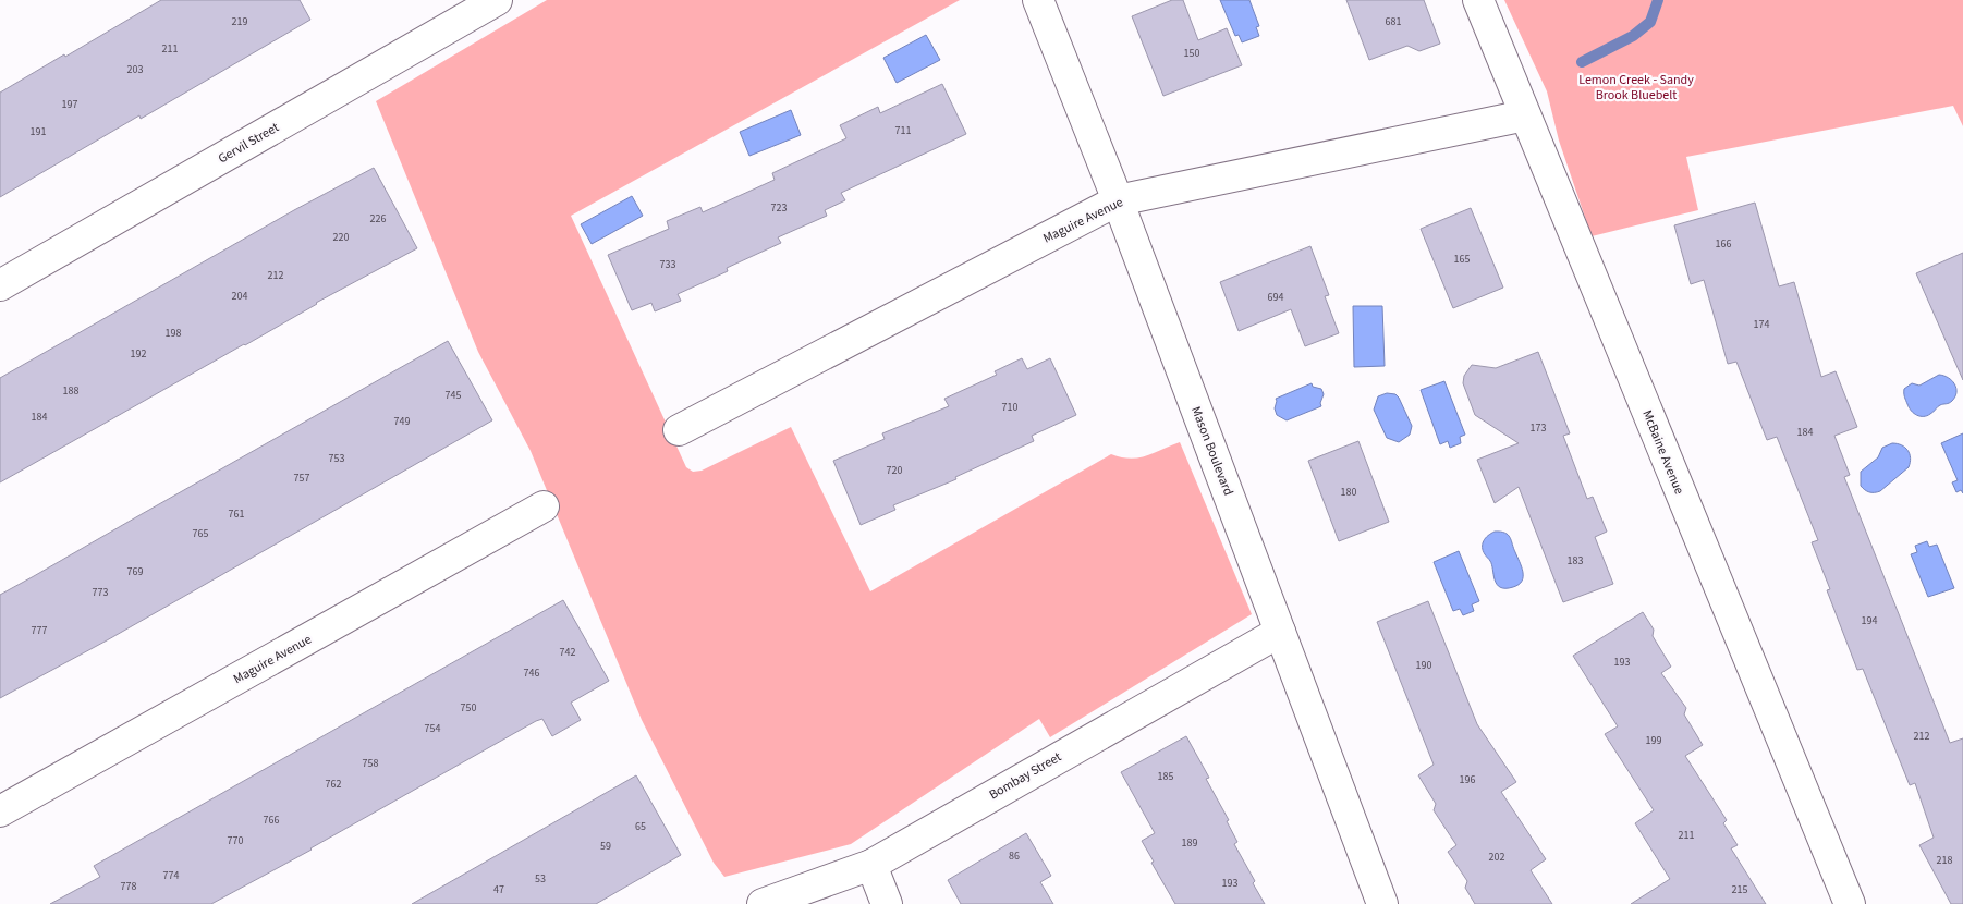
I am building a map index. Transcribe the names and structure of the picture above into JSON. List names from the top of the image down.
{
  "streets": {
    "street": [
      "Gervil Street",
      "Maguire Avenue",
      "Mason Boulevard",
      "McBaine Avenue",
      "Bombay Street"
    ]
  },
  "crossings": [
    ["Maguire Avenue", "Mason Boulevard"],
    ["Maguire Avenue", "McBaine Avenue"],
    ["Mason Boulevard", "Bombay Street"]
  ],
  "parks": ["Lemon Creek - Sandy Brook Bluebelt"],
  "house_numbers": [
    "219",
    "681",
    "211",
    "150",
    "203",
    "197",
    "711",
    "191",
    "723",
    "226",
    "220",
    "166",
    "165",
    "733",
    "212",
    "204",
    "694",
    "174",
    "198",
    "192",
    "188",
    "745",
    "710",
    "184",
    "749",
    "173",
    "184",
    "753",
    "720",
    "757",
    "180",
    "761",
    "765",
    "183",
    "769",
    "773",
    "194",
    "777",
    "742",
    "193",
    "190",
    "746",
    "750",
    "754",
    "212",
    "199",
    "758",
    "185",
    "196",
    "762",
    "766",
    "65",
    "211",
    "770",
    "189",
    "59",
    "86",
    "202",
    "218",
    "774",
    "53",
    "193",
    "778",
    "47",
    "215"
  ]
}
